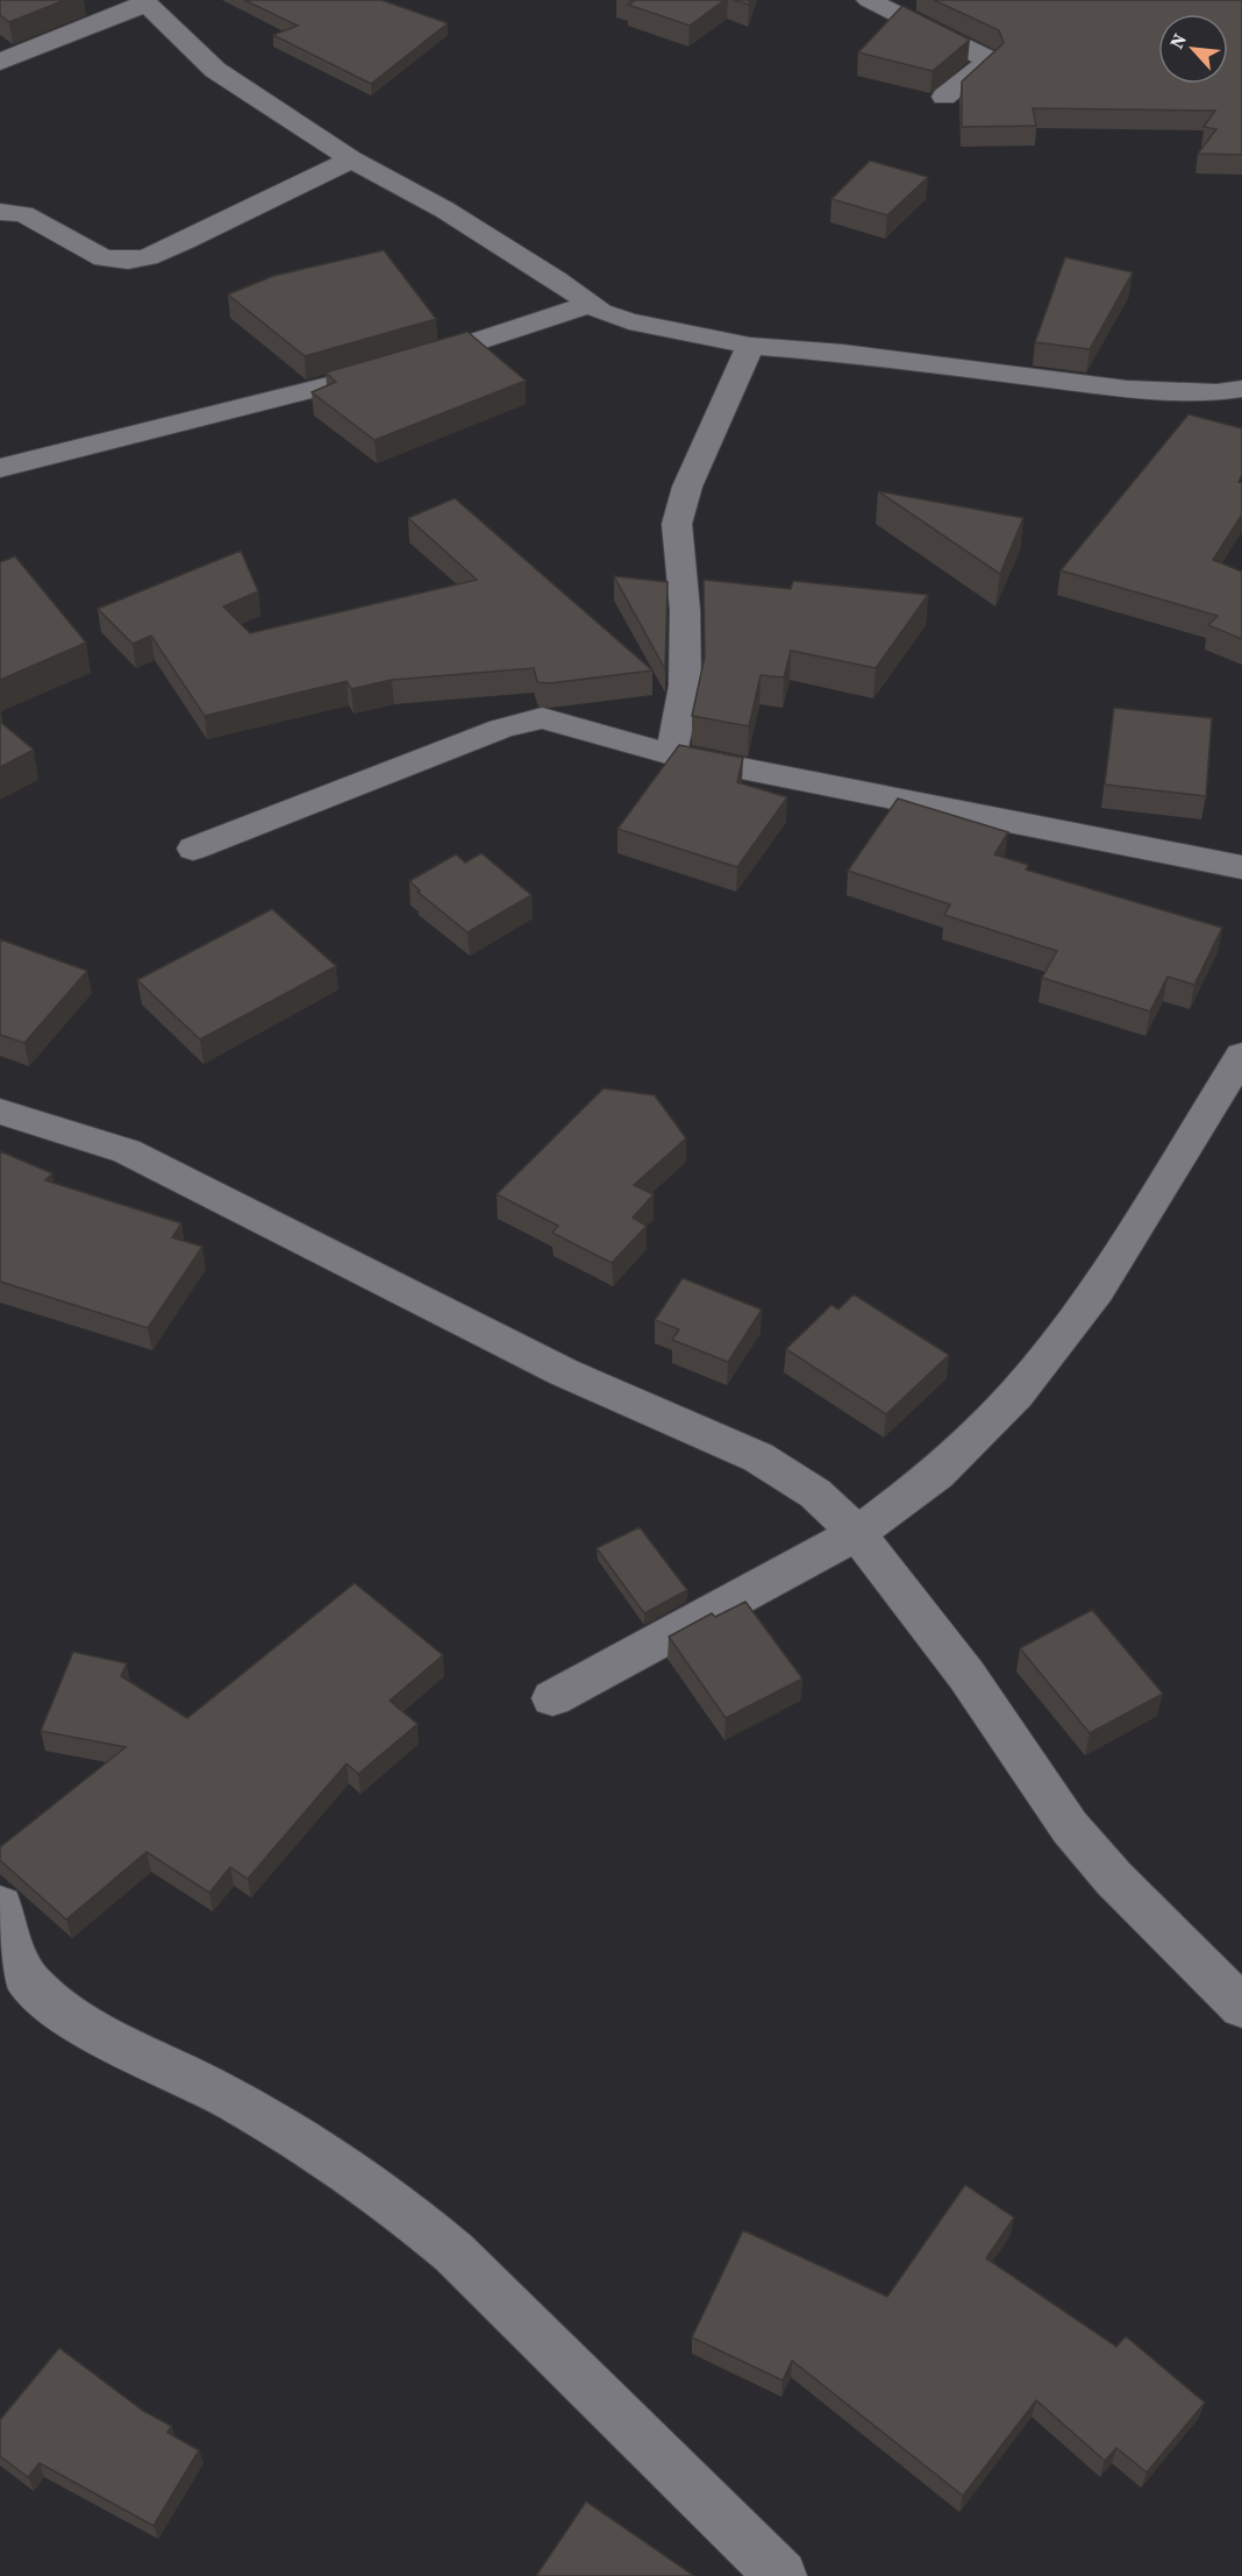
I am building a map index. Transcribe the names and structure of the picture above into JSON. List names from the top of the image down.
{
  "north": "top left"
}
